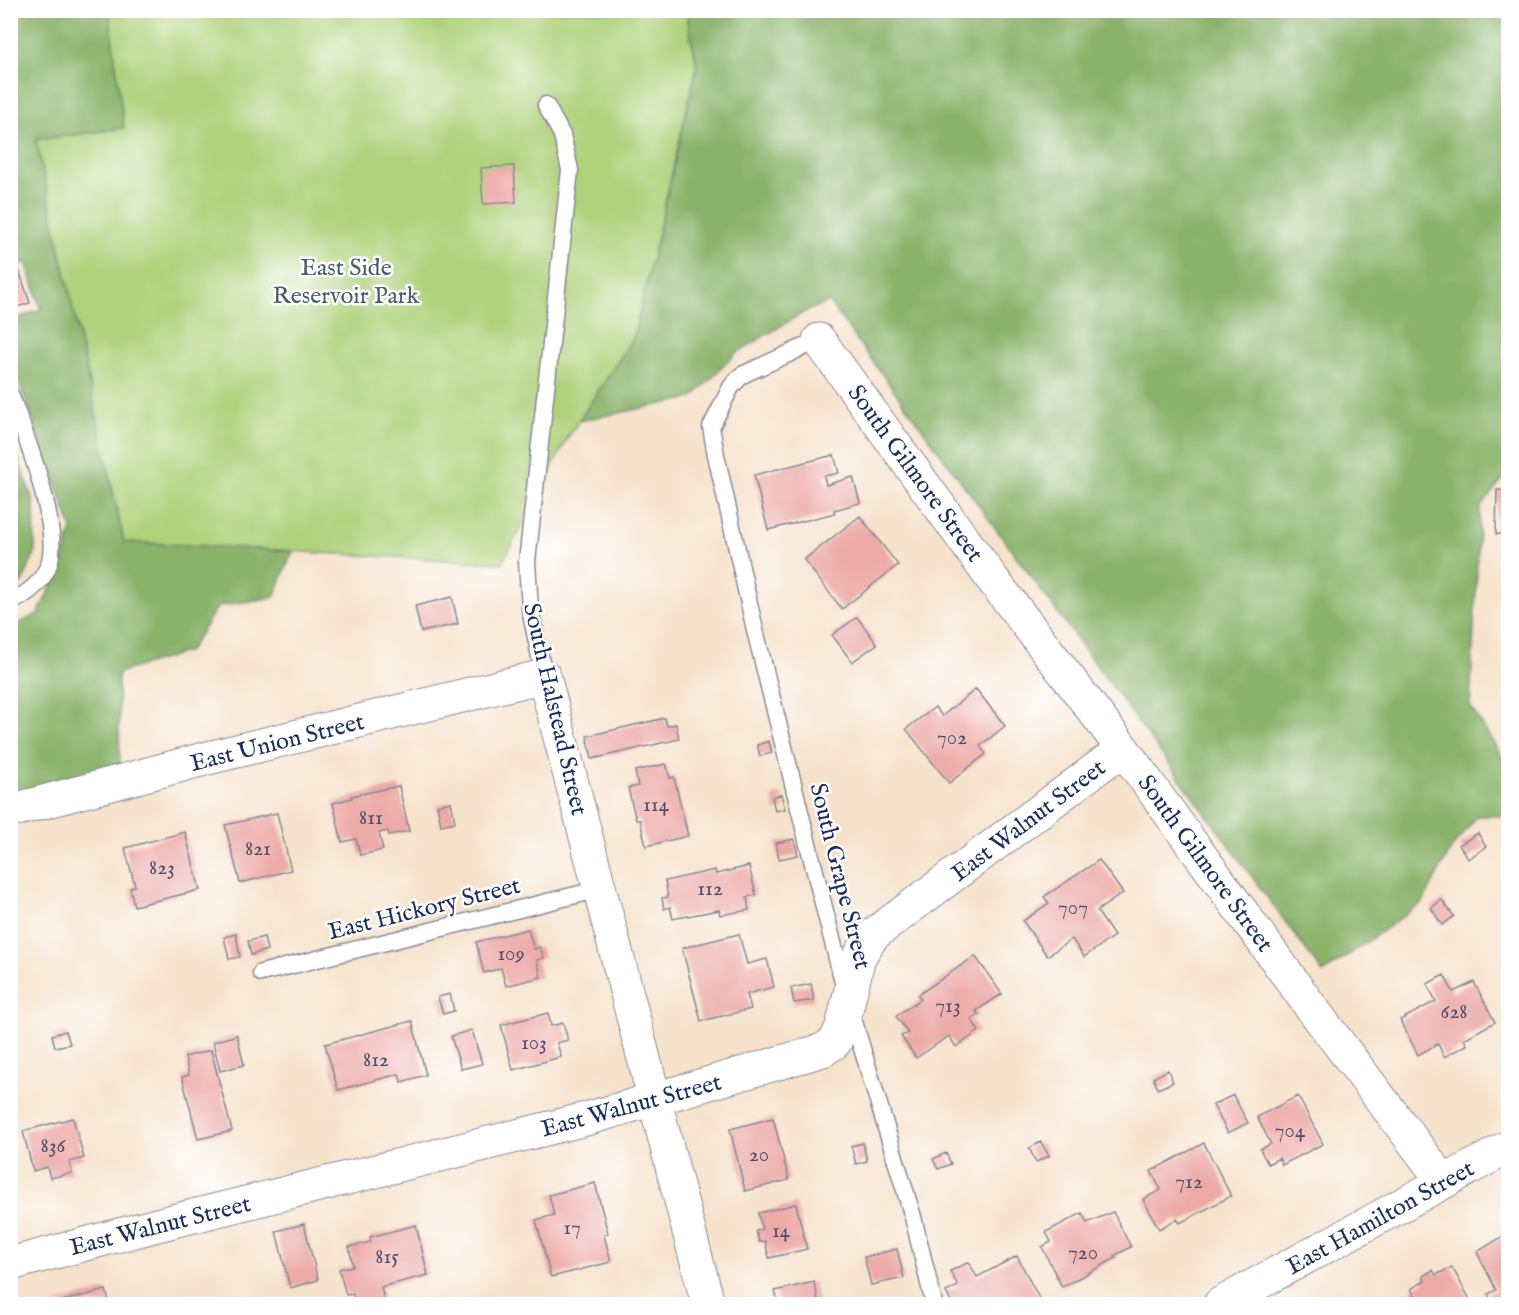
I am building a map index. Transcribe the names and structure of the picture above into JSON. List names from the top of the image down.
{
  "streets": {
    "street": [
      "South Gilmore Street",
      "South Halstead Street",
      "East Union Street",
      "East Walnut Street",
      "East Hamilton Street"
    ],
    "lane": ["South Grape Street", "East Hickory Street"]
  },
  "crossings": [
    ["South Gilmore Street", "East Walnut Street"],
    ["South Gilmore Street", "South Grape Street"],
    ["South Gilmore Street", "East Hamilton Street"],
    ["South Halstead Street", "East Union Street"],
    ["South Halstead Street", "East Walnut Street"],
    ["South Halstead Street", "East Hickory Street"],
    ["East Walnut Street", "South Grape Street"]
  ],
  "parks": ["East Side Reservoir Park"],
  "house_numbers": [
    "702",
    "114",
    "811",
    "821",
    "823",
    "112",
    "707",
    "109",
    "713",
    "628",
    "103",
    "812",
    "704",
    "836",
    "20",
    "712",
    "17",
    "14",
    "720",
    "815"
  ]
}
